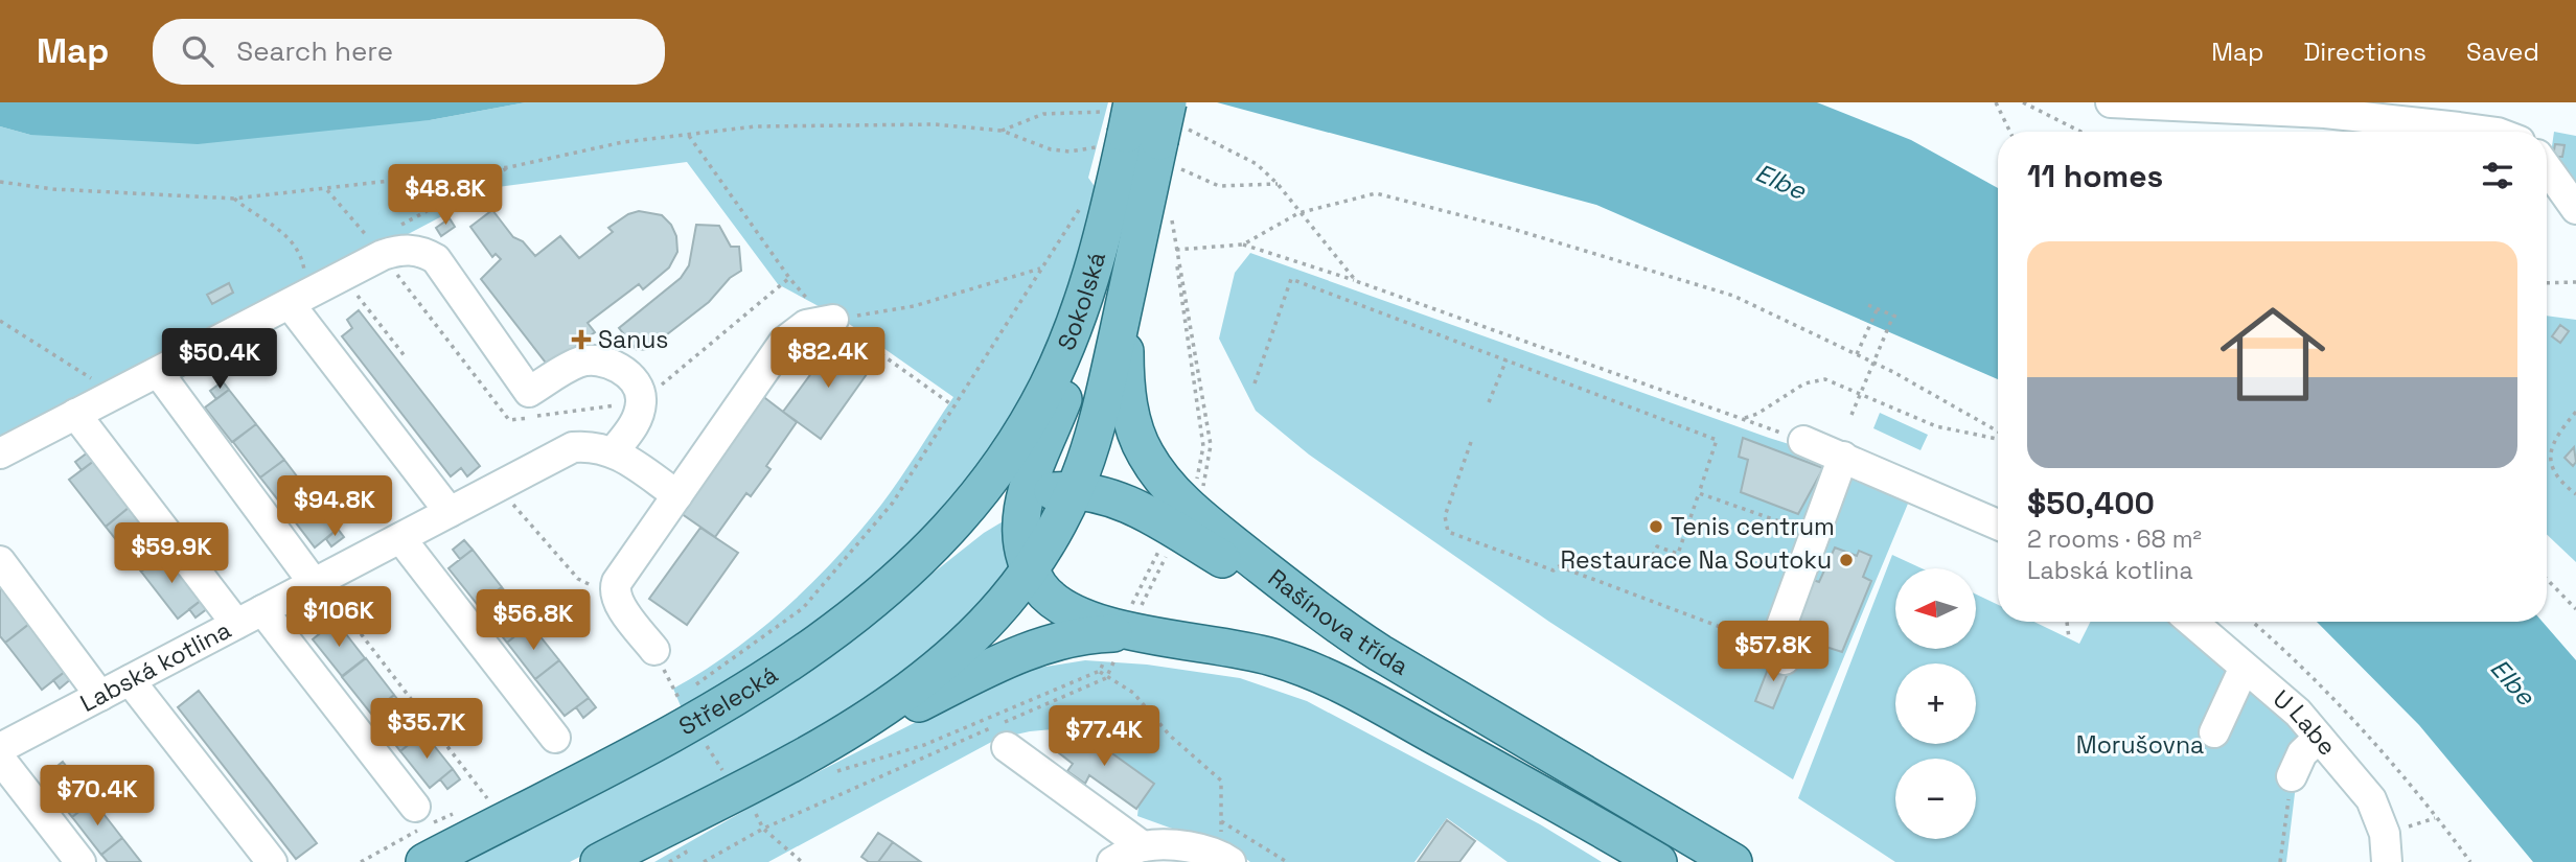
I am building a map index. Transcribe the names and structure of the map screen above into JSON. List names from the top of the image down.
{
  "streets": {
    "main road": ["Sokolská", "Rašínova třída", "Střelecká"],
    "street": ["Labská kotlina", "U Labe"]
  },
  "crossings": [
    ["Sokolská", "Rašínova třída"],
    ["Sokolská", "Střelecká"]
  ],
  "water": ["Elbe"],
  "parks": ["Morušovna"],
  "places": {
    "health": ["Sanus"],
    "other": ["Tenis centrum", "Restaurace Na Soutoku"]
  },
  "north": "left",
  "page": {
    "header": "Map",
    "search": "Search here",
    "nav": ["Map", "Directions", "Saved"],
    "heading": "11 homes",
    "price": [
      "$48.8K",
      "$82.4K",
      "$50.4K",
      "$94.8K",
      "$59.9K",
      "$106K",
      "$56.8K",
      "$57.8K",
      "$35.7K",
      "$77.4K",
      "$70.4K"
    ],
    "list": [
      {
        "name": "$50,400",
        "note": "2 rooms · 68 m² · Labská kotlina"
      }
    ],
    "map_buttons": ["+", "−"]
  }
}
